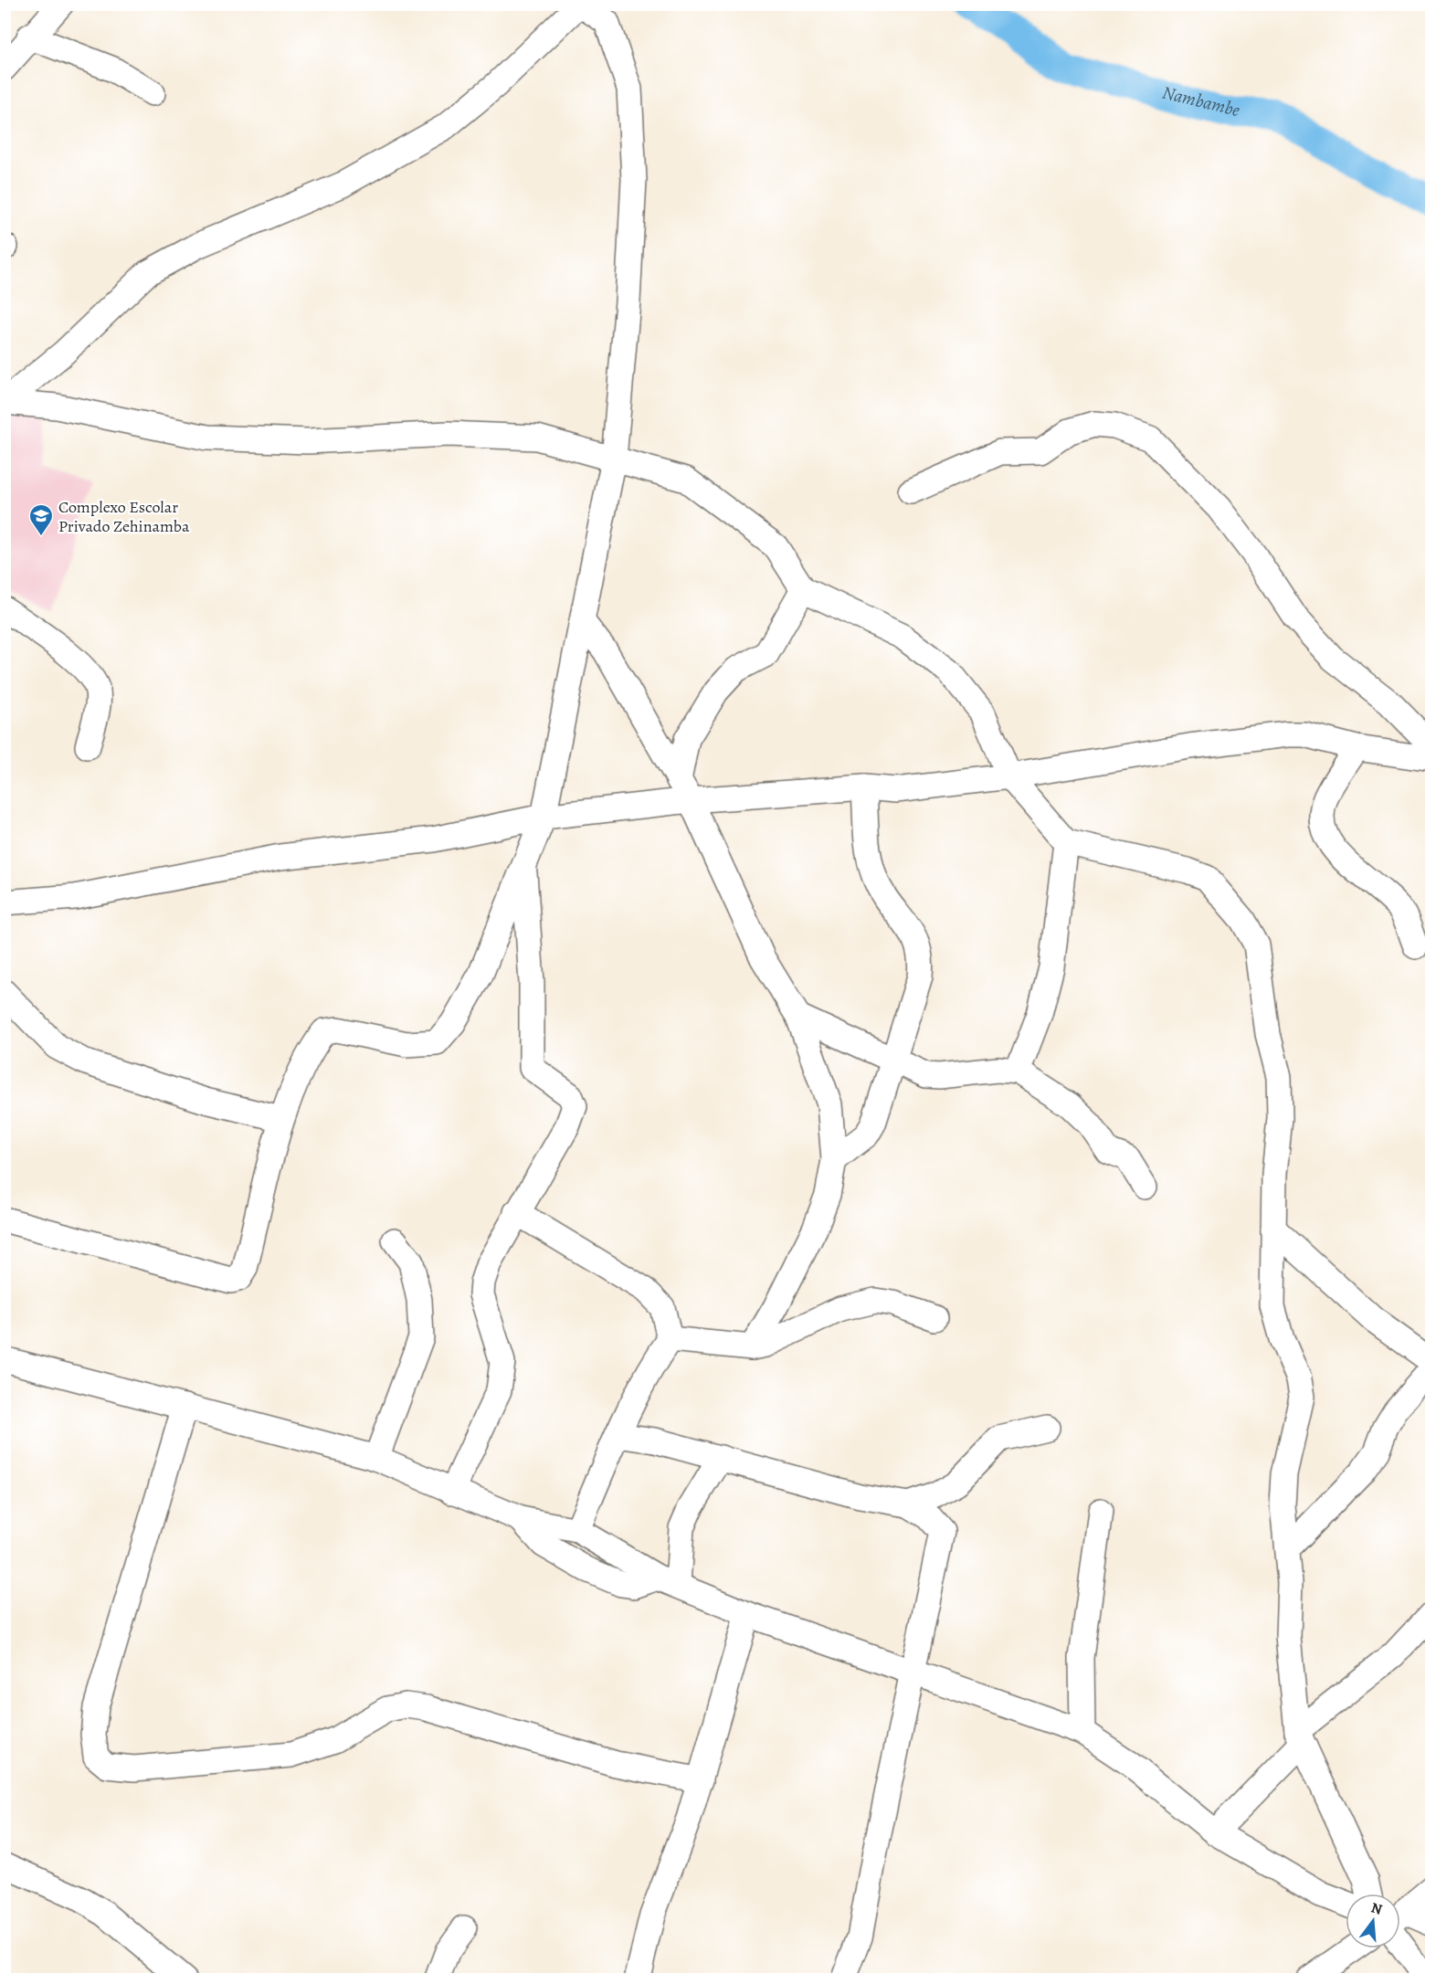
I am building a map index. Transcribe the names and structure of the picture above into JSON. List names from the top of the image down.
{
  "water": ["Nambambe"],
  "places": {
    "school or university": ["Complexo Escolar Privado Zehinamba"]
  },
  "north": "top"
}
